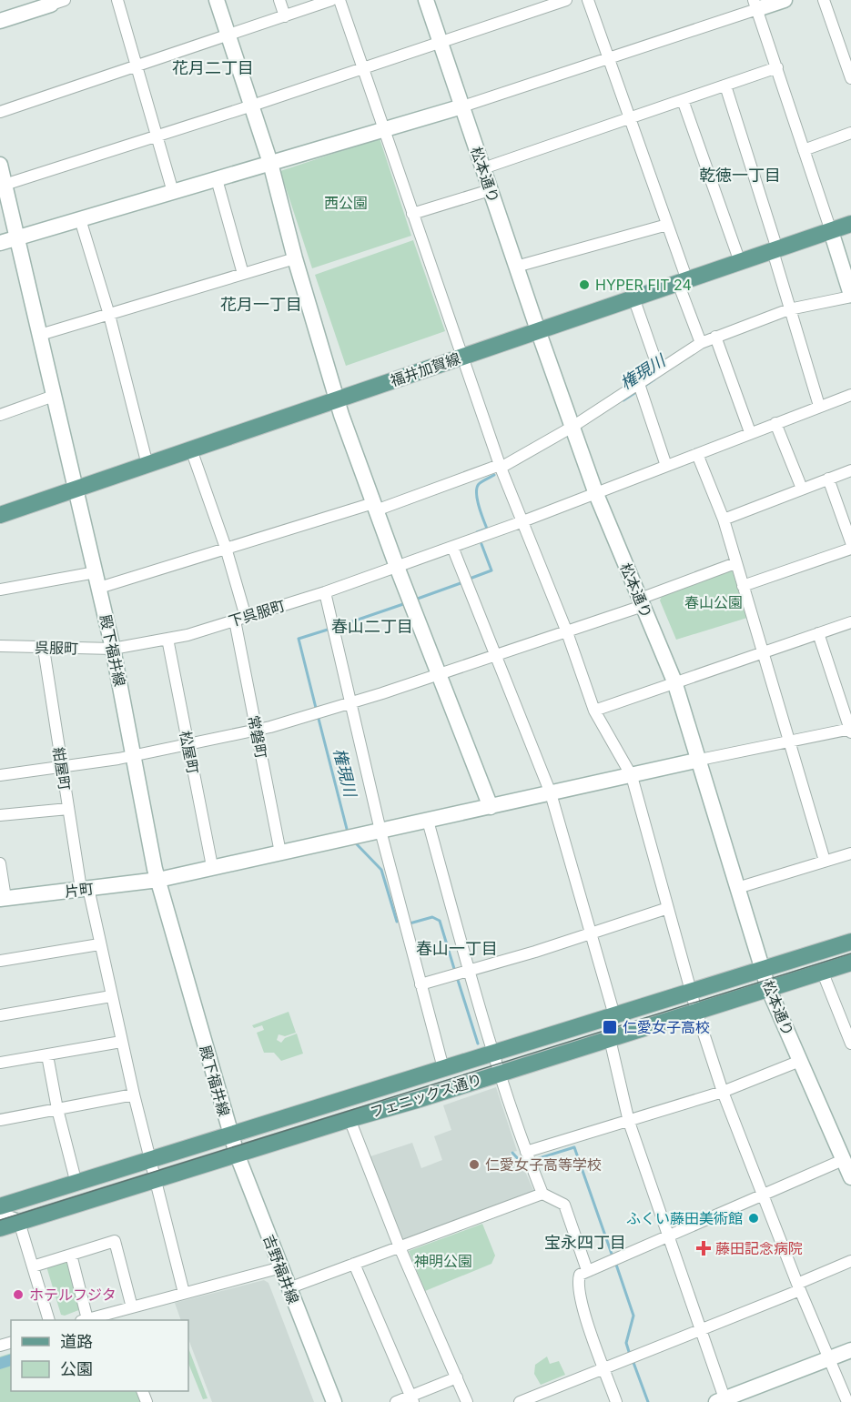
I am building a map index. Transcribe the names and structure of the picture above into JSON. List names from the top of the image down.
{
  "streets": {
    "main road": ["福井加賀線", "フェニックス通り"],
    "street": [
      "松本通り",
      "下呉服町",
      "呉服町",
      "殿下福井線",
      "常磐町",
      "松屋町",
      "紺屋町",
      "片町",
      "吉野福井線"
    ]
  },
  "crossings": [
    ["松本通り", "福井加賀線"],
    ["松本通り", "下呉服町"],
    ["松本通り", "片町"],
    ["松本通り", "フェニックス通り"],
    ["福井加賀線", "殿下福井線"],
    ["福井加賀線", "常磐町"],
    ["下呉服町", "呉服町"],
    ["下呉服町", "常磐町"],
    ["下呉服町", "松屋町"],
    ["呉服町", "殿下福井線"],
    ["呉服町", "松屋町"],
    ["呉服町", "紺屋町"],
    ["殿下福井線", "片町"],
    ["殿下福井線", "フェニックス通り"],
    ["殿下福井線", "吉野福井線"],
    ["常磐町", "片町"],
    ["松屋町", "片町"],
    ["紺屋町", "片町"],
    ["紺屋町", "フェニックス通り"],
    ["フェニックス通り", "吉野福井線"]
  ],
  "districts": [
    "花月二丁目",
    "乾徳一丁目",
    "花月一丁目",
    "春山二丁目",
    "春山一丁目",
    "宝永四丁目"
  ],
  "water": ["権現川"],
  "parks": ["西公園", "春山公園", "神明公園"],
  "places": {
    "other": [
      "HYPER FIT 24",
      "仁愛女子高等学校",
      "ふくい藤田美術館",
      "ホテルフジタ"
    ],
    "transit": ["仁愛女子高校"],
    "health": ["藤田記念病院"]
  },
  "legend": ["道路", "公園"]
}
